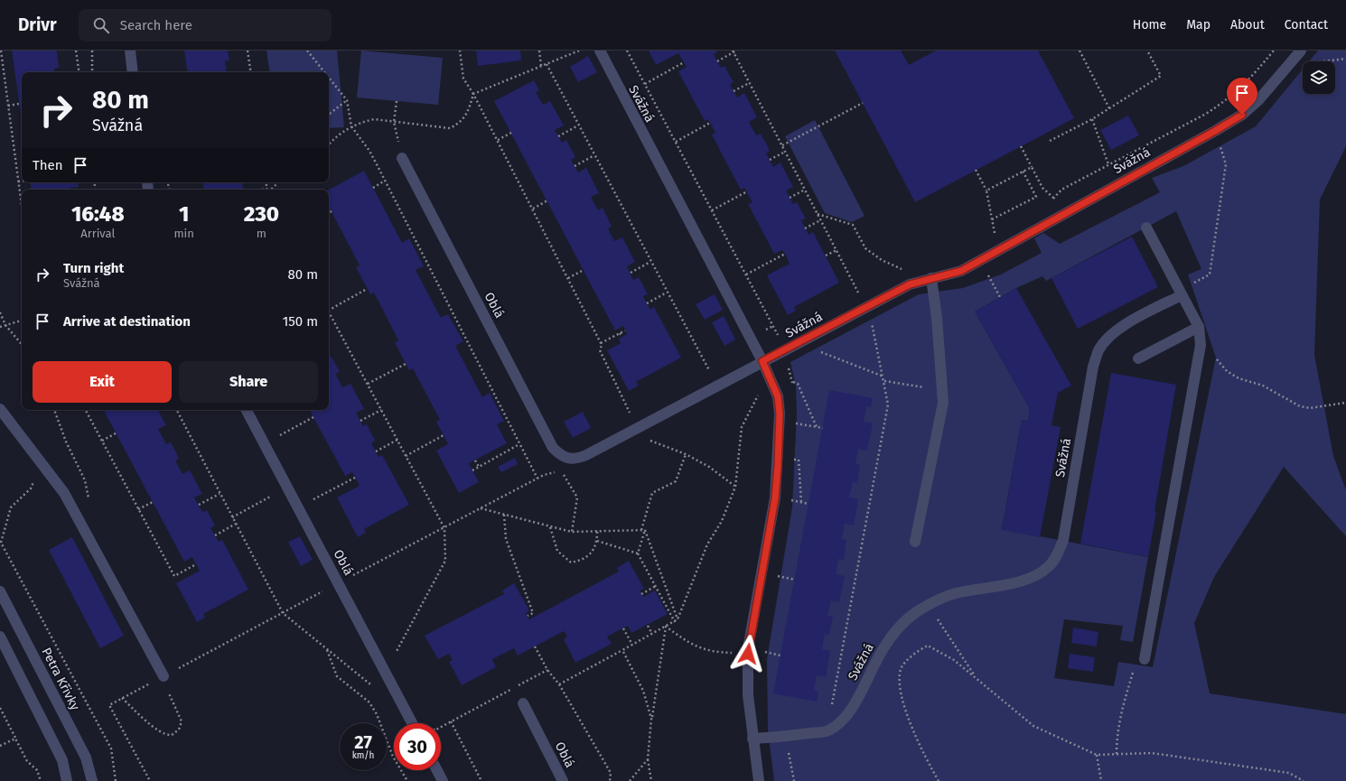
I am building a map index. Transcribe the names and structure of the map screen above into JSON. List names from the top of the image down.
{
  "streets": {
    "street": ["Svážná", "Oblá", "Petra Křivky"]
  },
  "crossings": [
    ["Svážná", "Oblá"]
  ],
  "page": {
    "header": "Drivr",
    "search": "Search here",
    "nav": [
      "Home",
      "Map",
      "About",
      "Contact"
    ],
    "turn": ["80 m", "Svážná"],
    "then": "Then",
    "eta": [
      "16:48",
      "Arrival",
      "1",
      "min",
      "230",
      "m"
    ],
    "list": [
      {
        "name": "Turn right",
        "note": "Svážná",
        "value": "80 m"
      },
      {
        "name": "Arrive at destination",
        "value": "150 m"
      }
    ],
    "buttons": ["Exit", "Share"],
    "speed": "27 km/h",
    "limit": "30"
  }
}
